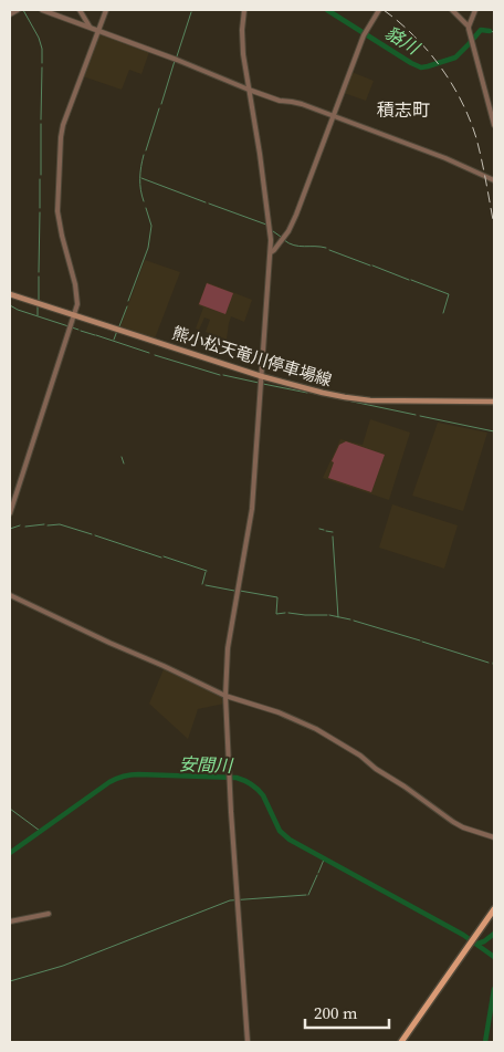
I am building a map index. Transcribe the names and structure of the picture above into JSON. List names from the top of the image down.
{
  "streets": {
    "main road": ["熊小松天竜川停車場線"]
  },
  "districts": ["積志町"],
  "water": ["貉川", "安間川"],
  "scale_bar": "200 m"
}
